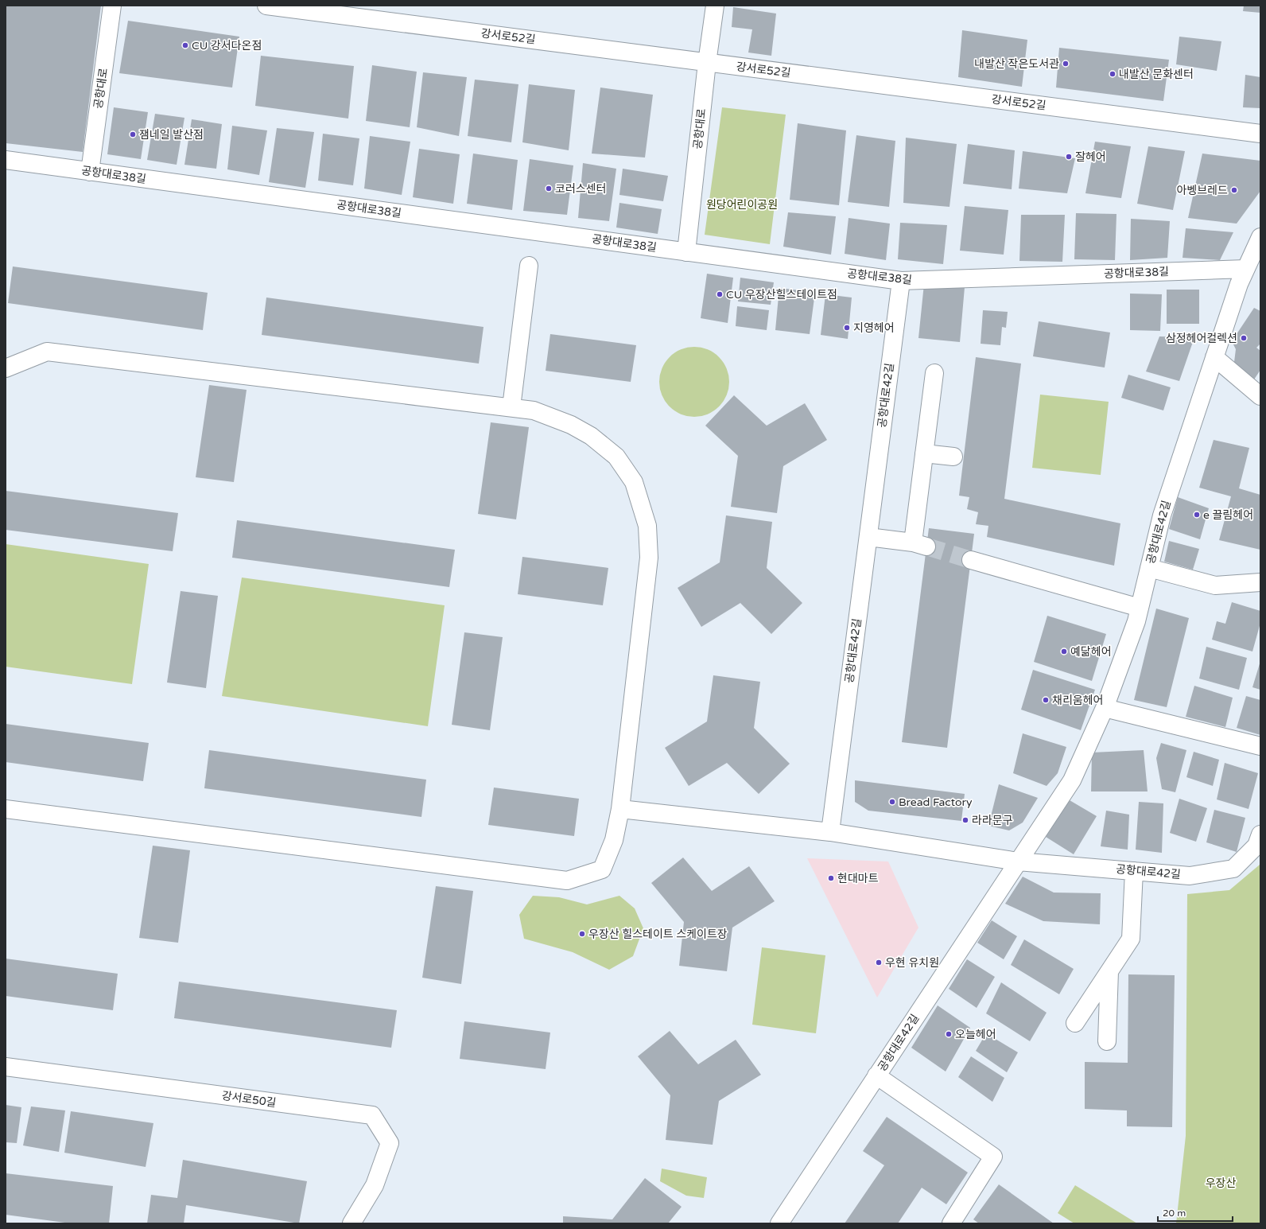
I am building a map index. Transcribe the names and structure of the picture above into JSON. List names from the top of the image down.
{
  "streets": {
    "street": [
      "강서로52길",
      "공항대로",
      "공항대로38길",
      "공항대로42길",
      "강서로50길"
    ]
  },
  "crossings": [
    ["강서로52길", "공항대로"],
    ["공항대로", "공항대로38길"],
    ["공항대로38길", "공항대로42길"]
  ],
  "parks": ["원당어린이공원", "우장산"],
  "places": [
    "CU 강서다온점",
    "내발산 작은도서관",
    "내발산 문화센터",
    "잼네일 발산점",
    "잘헤어",
    "코러스센터",
    "아벵브레드",
    "CU 우장산힐스테이트점",
    "지영헤어",
    "삼정헤어컬렉션",
    "e 끌림헤어",
    "예닮헤어",
    "채리움헤어",
    "Bread Factory",
    "라라문구",
    "현대마트",
    "우장산 힐스테이트 스케이트장",
    "우현 유치원",
    "오늘헤어"
  ],
  "scale_bar": "20 m"
}
